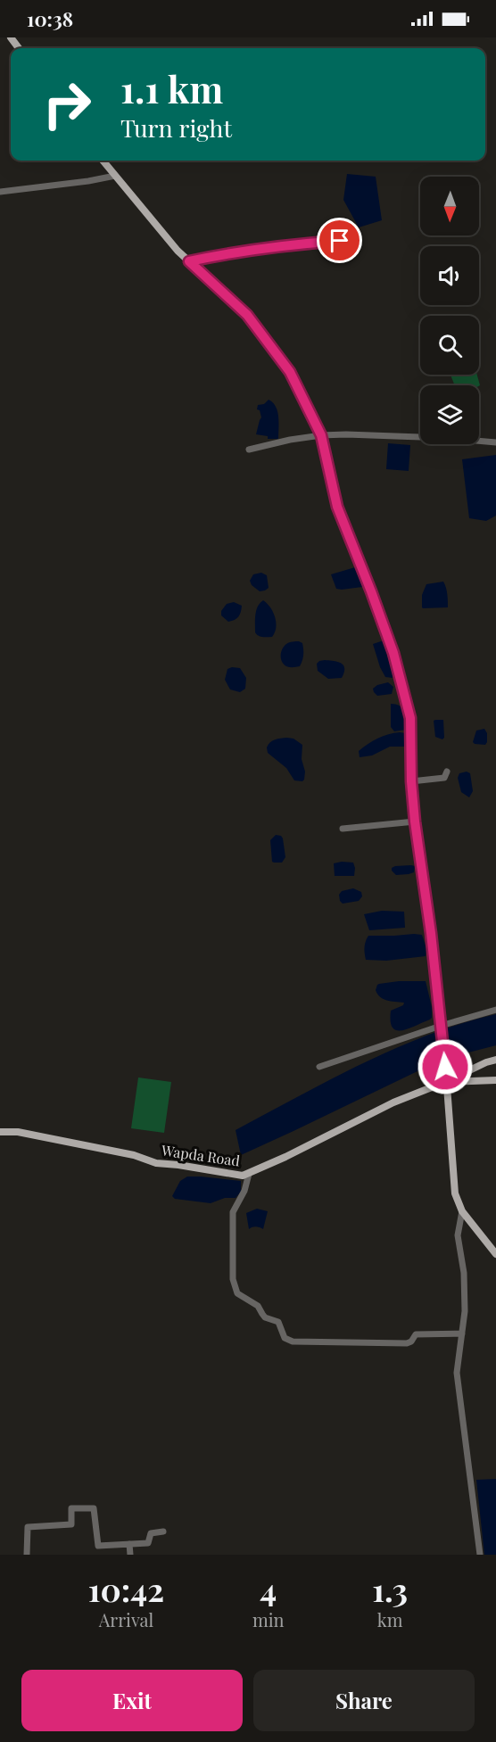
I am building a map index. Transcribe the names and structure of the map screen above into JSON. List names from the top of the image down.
{
  "streets": {
    "main road": ["Wapda Road"]
  },
  "north": "bottom",
  "page": {
    "status": "10:38",
    "turn": ["1.1 km", "Turn right"],
    "eta": [
      "10:42",
      "Arrival",
      "4",
      "min",
      "1.3",
      "km"
    ],
    "buttons": ["Exit", "Share"]
  }
}
